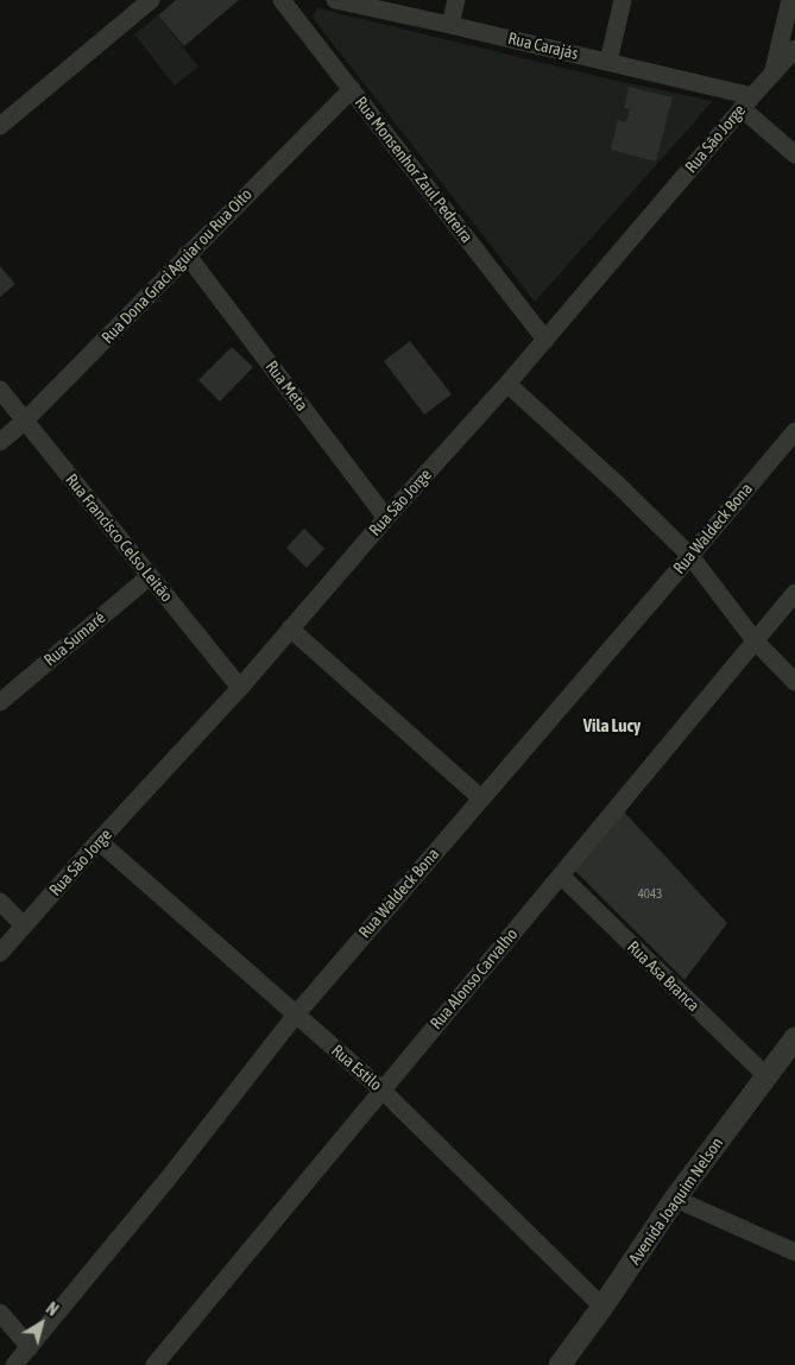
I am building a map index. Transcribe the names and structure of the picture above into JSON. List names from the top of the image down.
{
  "streets": {
    "street": [
      "Rua Carajás",
      "Rua São Jorge",
      "Rua Monsenhor Zaul Pedreira",
      "Rua Dona Graci Aguiar ou Rua Oito",
      "Rua Meta",
      "Rua Waldeck Bona",
      "Rua Francisco Celso Leitão",
      "Rua Sumaré",
      "Rua Asa Branca",
      "Rua Alonso Carvalho",
      "Rua Estilo",
      "Avenida Joaquim Nelson"
    ]
  },
  "crossings": [
    ["Rua Carajás", "Rua São Jorge"],
    ["Rua São Jorge", "Rua Monsenhor Zaul Pedreira"],
    ["Rua São Jorge", "Rua Meta"],
    ["Rua São Jorge", "Rua Francisco Celso Leitão"],
    ["Rua São Jorge", "Rua Estilo"],
    ["Rua Monsenhor Zaul Pedreira", "Rua Dona Graci Aguiar ou Rua Oito"],
    ["Rua Dona Graci Aguiar ou Rua Oito", "Rua Meta"],
    ["Rua Dona Graci Aguiar ou Rua Oito", "Rua Francisco Celso Leitão"],
    ["Rua Waldeck Bona", "Rua Estilo"],
    ["Rua Francisco Celso Leitão", "Rua Sumaré"],
    ["Rua Asa Branca", "Rua Alonso Carvalho"],
    ["Rua Asa Branca", "Avenida Joaquim Nelson"],
    ["Rua Alonso Carvalho", "Rua Estilo"],
    ["Rua Estilo", "Avenida Joaquim Nelson"]
  ],
  "districts": ["Vila Lucy"],
  "house_numbers": ["4043"],
  "north": "top right"
}
